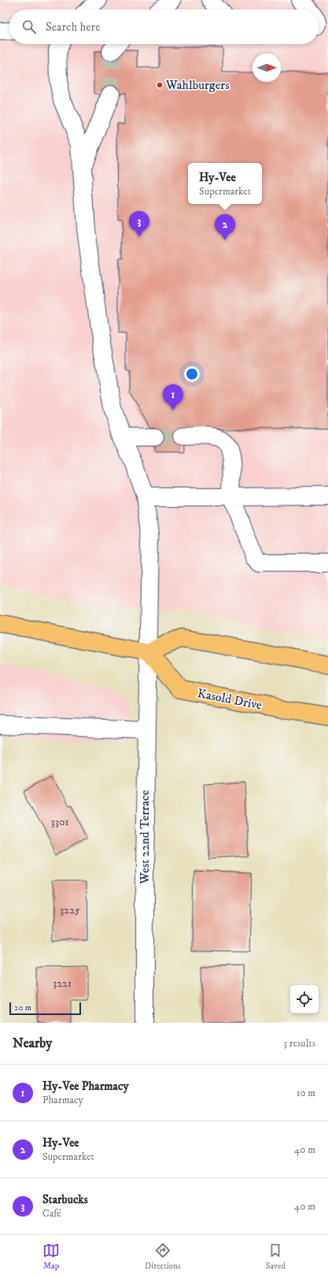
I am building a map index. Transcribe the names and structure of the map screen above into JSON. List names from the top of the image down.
{
  "streets": {
    "main road": ["Kasold Drive"],
    "street": ["West 22nd Terrace"]
  },
  "crossings": [
    ["Kasold Drive", "West 22nd Terrace"]
  ],
  "places": ["Wahlburgers"],
  "house_numbers": ["3301", "3225", "3221"],
  "scale_bar": "20 m",
  "north": "right",
  "page": {
    "search": "Search here",
    "popup": ["Hy-Vee", "Supermarket"],
    "pins": ["3", "2", "1"],
    "scale": "20 m",
    "heading": ["Nearby", "3 results"],
    "list": [
      {
        "mark": "1",
        "name": "Hy-Vee Pharmacy",
        "note": "Pharmacy",
        "value": "10 m"
      },
      {
        "mark": "2",
        "name": "Hy-Vee",
        "note": "Supermarket",
        "value": "40 m"
      },
      {
        "mark": "3",
        "name": "Starbucks",
        "note": "Café",
        "value": "40 m"
      }
    ],
    "nav": ["Map", "Directions", "Saved"]
  }
}
